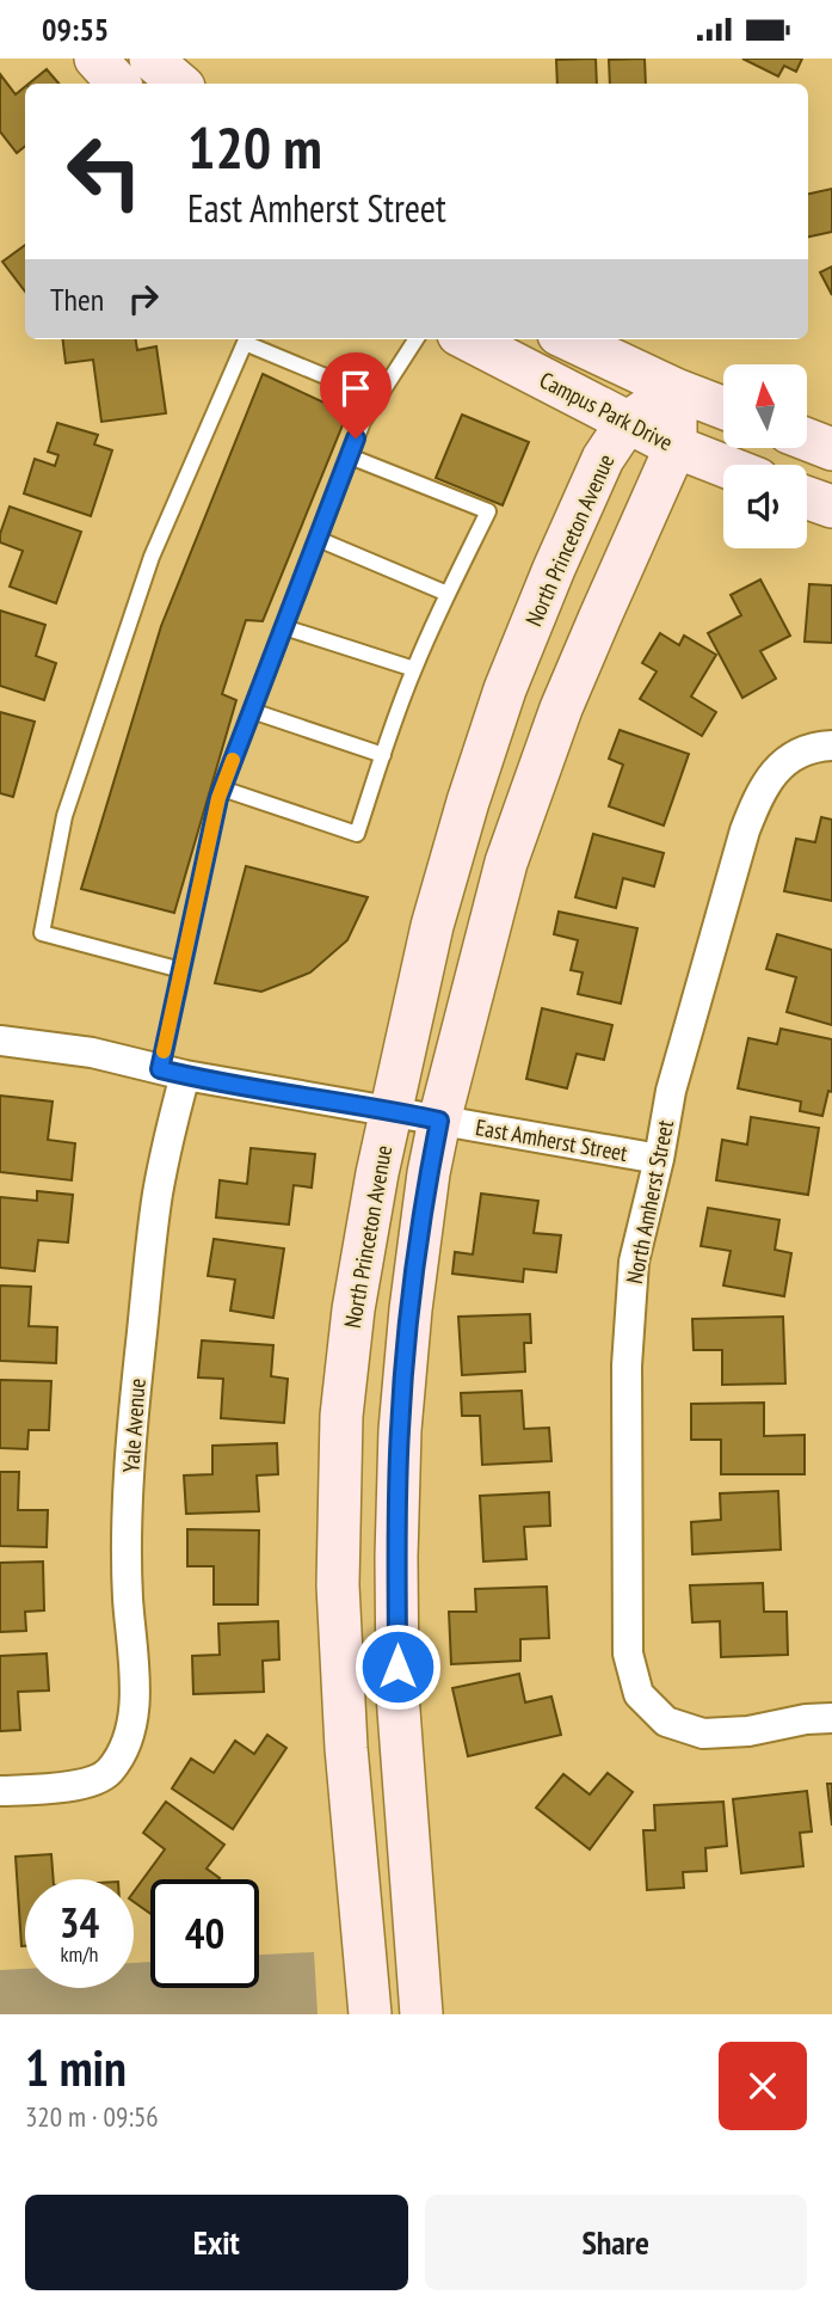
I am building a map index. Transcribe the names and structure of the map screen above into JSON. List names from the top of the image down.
{
  "streets": {
    "street": [
      "Campus Park Drive",
      "North Princeton Avenue",
      "East Amherst Street",
      "North Amherst Street",
      "Yale Avenue"
    ]
  },
  "crossings": [
    ["Campus Park Drive", "North Princeton Avenue"],
    ["North Princeton Avenue", "East Amherst Street"],
    ["East Amherst Street", "North Amherst Street"],
    ["East Amherst Street", "Yale Avenue"]
  ],
  "north": "top",
  "page": {
    "status": "09:55",
    "turn": ["120 m", "East Amherst Street"],
    "then": "Then",
    "speed": "34 km/h",
    "limit": "40",
    "heading": ["1 min", "320 m · 09:56"],
    "buttons": ["Exit", "Share"]
  }
}
